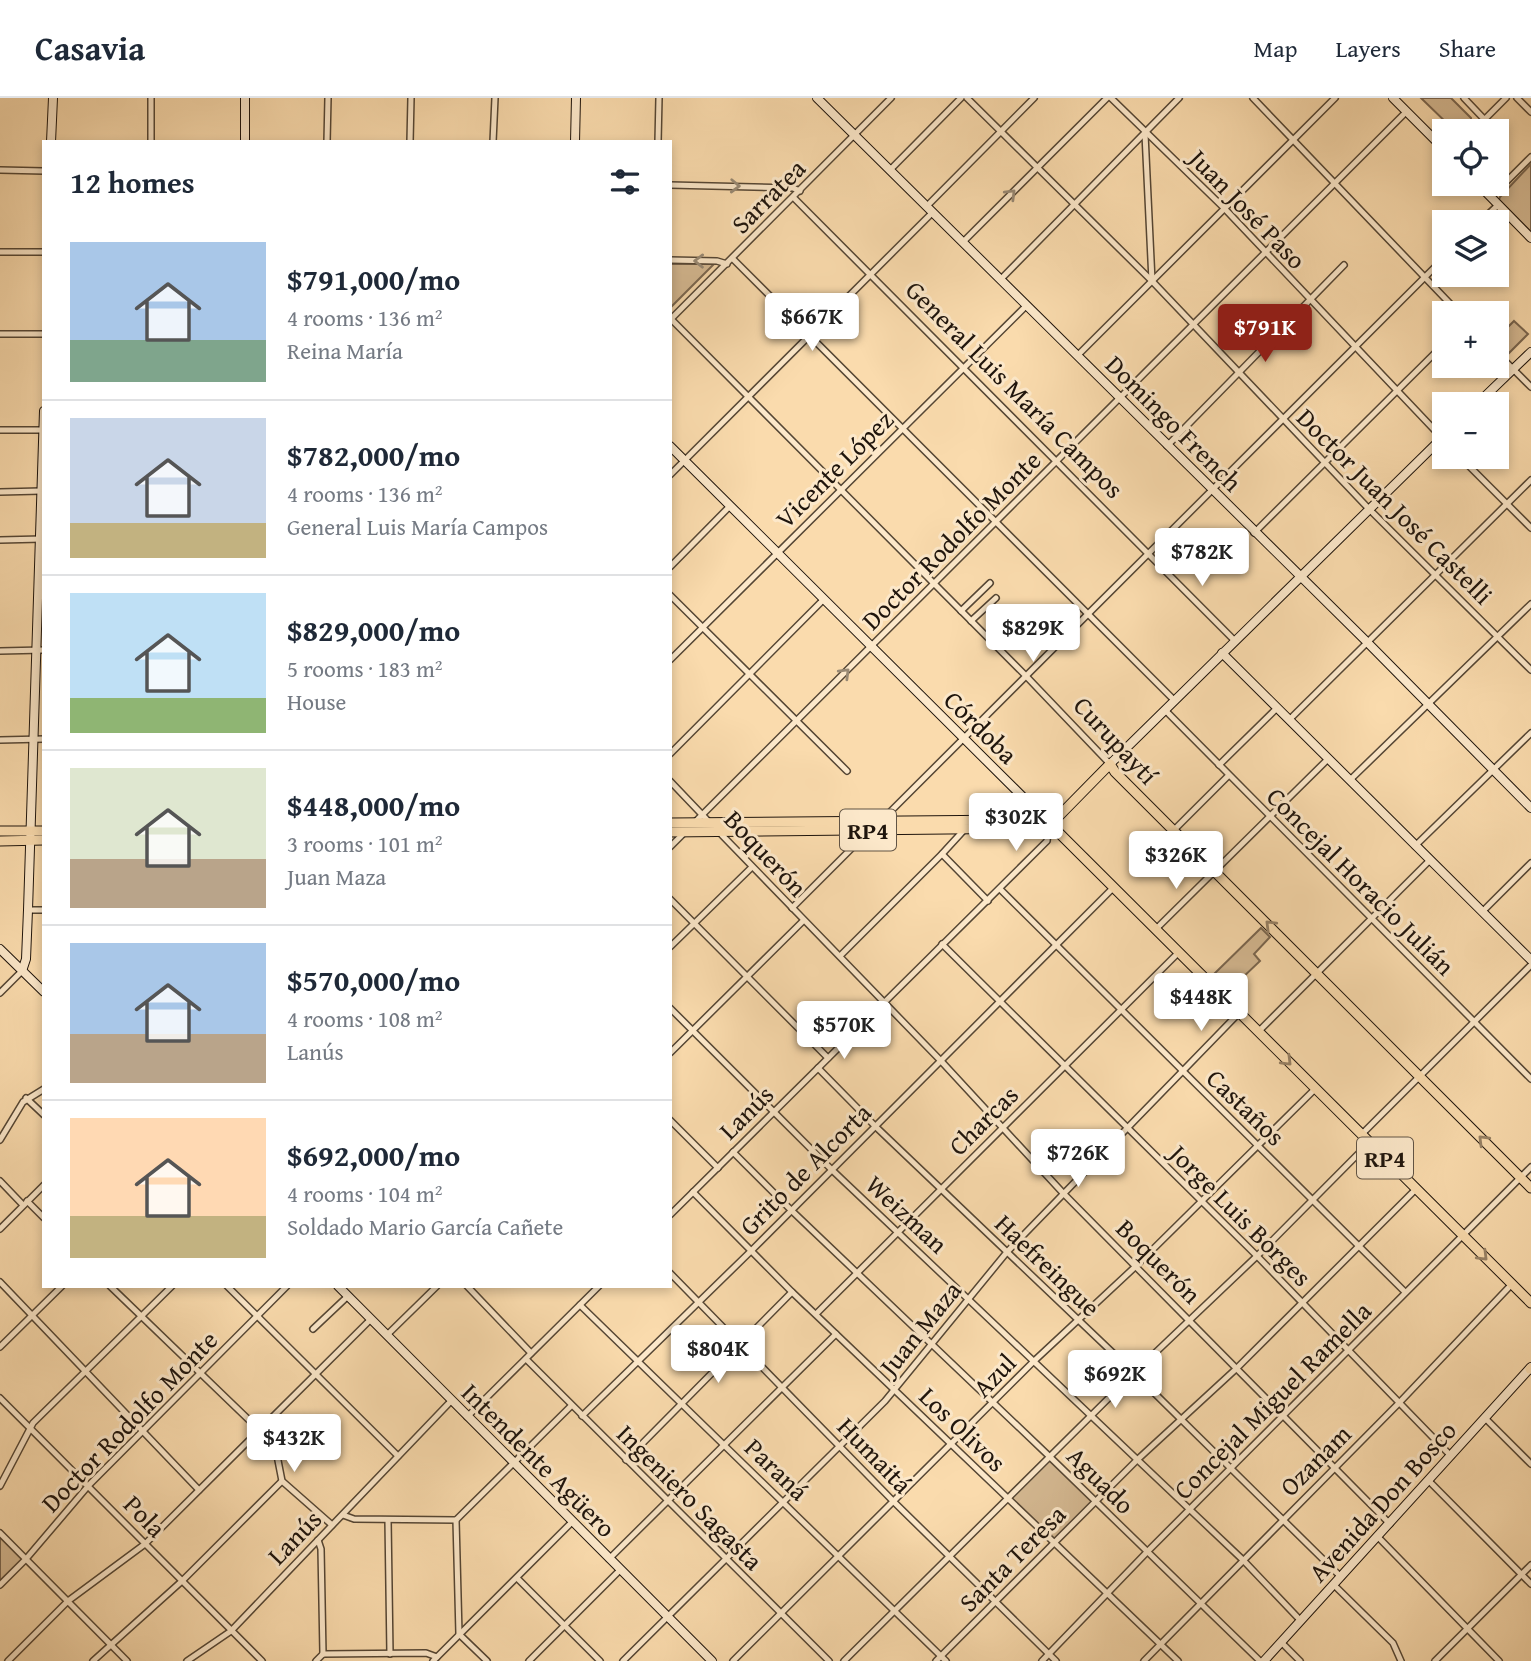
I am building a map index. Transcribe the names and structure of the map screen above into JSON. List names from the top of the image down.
{
  "streets": {
    "main road": ["Córdoba", "Curupaytí", "RP4"],
    "street": [
      "Sarratea",
      "Juan José Paso",
      "General Luis María Campos",
      "Domingo French",
      "Vicente López",
      "Doctor Juan José Castelli",
      "Doctor Rodolfo Monte",
      "Boquerón",
      "Concejal Horacio Julián",
      "Castaños",
      "Lanús",
      "Charcas",
      "Grito de Alcorta",
      "Weizman",
      "Jorge Luis Borges",
      "Haefreingue",
      "Juan Maza",
      "Azul",
      "Concejal Miguel Ramella",
      "Los Olivos",
      "Humaitá",
      "Intendente Agüero",
      "Ozanam",
      "Paraná",
      "Aguado",
      "Ingeniero Sagasta",
      "Avenida Don Bosco",
      "Pola",
      "Santa Teresa"
    ]
  },
  "crossings": [
    ["Sarratea", "General Luis María Campos"],
    ["Sarratea", "Domingo French"],
    ["Juan José Paso", "Doctor Rodolfo Monte"],
    ["General Luis María Campos", "Vicente López"],
    ["General Luis María Campos", "Doctor Rodolfo Monte"],
    ["Domingo French", "Vicente López"],
    ["Domingo French", "Doctor Rodolfo Monte"],
    ["Vicente López", "Córdoba"],
    ["Vicente López", "Curupaytí"],
    ["Doctor Juan José Castelli", "Doctor Rodolfo Monte"],
    ["Doctor Rodolfo Monte", "Córdoba"],
    ["Doctor Rodolfo Monte", "Curupaytí"],
    ["Doctor Rodolfo Monte", "RP4"],
    ["Doctor Rodolfo Monte", "Boquerón"],
    ["Doctor Rodolfo Monte", "Pola"],
    ["Córdoba", "RP4"],
    ["Córdoba", "Lanús"],
    ["Córdoba", "Charcas"],
    ["Córdoba", "Grito de Alcorta"],
    ["Córdoba", "Juan Maza"],
    ["Córdoba", "Azul"],
    ["Córdoba", "Concejal Miguel Ramella"],
    ["Córdoba", "Ozanam"],
    ["Córdoba", "Santa Teresa"],
    ["Curupaytí", "Concejal Miguel Ramella"],
    ["RP4", "Boquerón"],
    ["RP4", "Lanús"],
    ["Boquerón", "Lanús"],
    ["Boquerón", "Charcas"],
    ["Boquerón", "Grito de Alcorta"],
    ["Boquerón", "Juan Maza"],
    ["Boquerón", "Azul"],
    ["Boquerón", "Concejal Miguel Ramella"],
    ["Boquerón", "Ozanam"],
    ["Boquerón", "Avenida Don Bosco"],
    ["Boquerón", "Santa Teresa"],
    ["Castaños", "Lanús"],
    ["Castaños", "Charcas"],
    ["Castaños", "Grito de Alcorta"],
    ["Castaños", "Juan Maza"],
    ["Castaños", "Azul"],
    ["Castaños", "Concejal Miguel Ramella"],
    ["Castaños", "Santa Teresa"],
    ["Lanús", "Weizman"],
    ["Lanús", "Jorge Luis Borges"],
    ["Lanús", "Haefreingue"],
    ["Lanús", "Los Olivos"],
    ["Lanús", "Intendente Agüero"],
    ["Lanús", "Aguado"],
    ["Lanús", "Pola"],
    ["Charcas", "Weizman"],
    ["Charcas", "Jorge Luis Borges"],
    ["Charcas", "Haefreingue"],
    ["Charcas", "Los Olivos"],
    ["Charcas", "Aguado"],
    ["Grito de Alcorta", "Weizman"],
    ["Grito de Alcorta", "Jorge Luis Borges"],
    ["Grito de Alcorta", "Haefreingue"],
    ["Grito de Alcorta", "Los Olivos"],
    ["Grito de Alcorta", "Humaitá"],
    ["Grito de Alcorta", "Paraná"],
    ["Grito de Alcorta", "Aguado"],
    ["Grito de Alcorta", "Ingeniero Sagasta"],
    ["Weizman", "Juan Maza"],
    ["Weizman", "Azul"],
    ["Weizman", "Concejal Miguel Ramella"],
    ["Weizman", "Ozanam"],
    ["Weizman", "Avenida Don Bosco"],
    ["Weizman", "Santa Teresa"],
    ["Jorge Luis Borges", "Juan Maza"],
    ["Jorge Luis Borges", "Azul"],
    ["Jorge Luis Borges", "Concejal Miguel Ramella"],
    ["Jorge Luis Borges", "Ozanam"],
    ["Jorge Luis Borges", "Avenida Don Bosco"],
    ["Jorge Luis Borges", "Santa Teresa"],
    ["Haefreingue", "Juan Maza"],
    ["Haefreingue", "Azul"],
    ["Haefreingue", "Concejal Miguel Ramella"],
    ["Haefreingue", "Ozanam"],
    ["Haefreingue", "Avenida Don Bosco"],
    ["Haefreingue", "Santa Teresa"],
    ["Juan Maza", "Los Olivos"],
    ["Juan Maza", "Humaitá"],
    ["Juan Maza", "Intendente Agüero"],
    ["Juan Maza", "Paraná"],
    ["Juan Maza", "Aguado"],
    ["Juan Maza", "Ingeniero Sagasta"],
    ["Azul", "Los Olivos"],
    ["Azul", "Humaitá"],
    ["Azul", "Paraná"],
    ["Azul", "Aguado"],
    ["Azul", "Ingeniero Sagasta"],
    ["Concejal Miguel Ramella", "Los Olivos"],
    ["Concejal Miguel Ramella", "Humaitá"],
    ["Concejal Miguel Ramella", "Aguado"],
    ["Los Olivos", "Ozanam"],
    ["Los Olivos", "Santa Teresa"],
    ["Humaitá", "Santa Teresa"],
    ["Ozanam", "Aguado"],
    ["Paraná", "Santa Teresa"],
    ["Aguado", "Avenida Don Bosco"],
    ["Aguado", "Santa Teresa"]
  ],
  "page": {
    "header": "Casavia",
    "nav": ["Map", "Layers", "Share"],
    "map_buttons": ["+", "−"],
    "heading": "12 homes",
    "list": [
      {
        "name": "$791,000/mo",
        "note": "4 rooms · 136 m² · Reina María"
      },
      {
        "name": "$782,000/mo",
        "note": "4 rooms · 136 m² · General Luis María Campos"
      },
      {
        "name": "$829,000/mo",
        "note": "5 rooms · 183 m² · House"
      },
      {
        "name": "$448,000/mo",
        "note": "3 rooms · 101 m² · Juan Maza"
      },
      {
        "name": "$570,000/mo",
        "note": "4 rooms · 108 m² · Lanús"
      },
      {
        "name": "$692,000/mo",
        "note": "4 rooms · 104 m² · Soldado Mario García Cañete"
      }
    ],
    "price": [
      "$667K",
      "$791K",
      "$782K",
      "$829K",
      "$302K",
      "$326K",
      "$448K",
      "$570K",
      "$726K",
      "$804K",
      "$692K",
      "$432K"
    ]
  }
}
